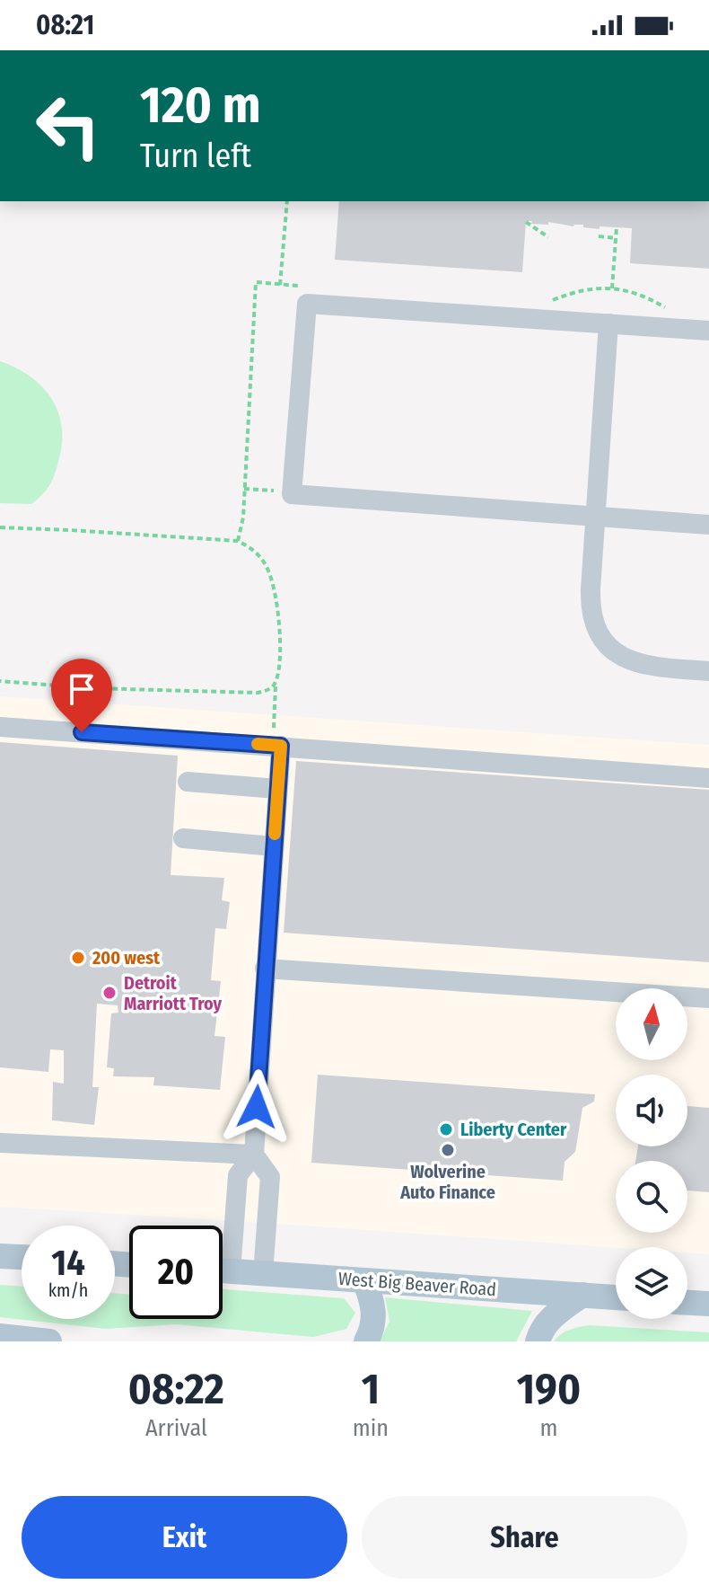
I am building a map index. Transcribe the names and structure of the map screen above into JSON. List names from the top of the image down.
{
  "streets": {
    "main road": ["West Big Beaver Road"]
  },
  "places": [
    "200 west",
    "Detroit Marriott Troy",
    "Liberty Center",
    "Wolverine Auto Finance"
  ],
  "north": "top",
  "page": {
    "status": "08:21",
    "turn": ["120 m", "Turn left"],
    "speed": "14 km/h",
    "limit": "20",
    "eta": [
      "08:22",
      "Arrival",
      "1",
      "min",
      "190",
      "m"
    ],
    "buttons": ["Exit", "Share"]
  }
}
